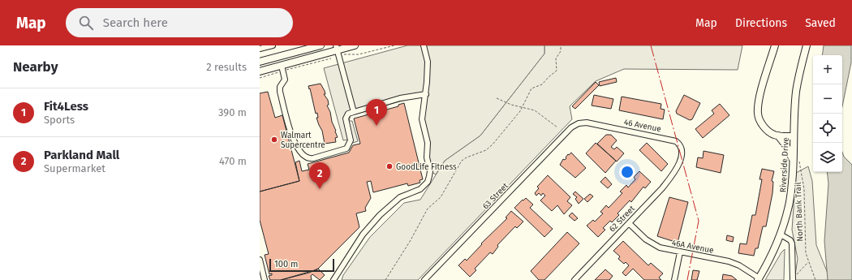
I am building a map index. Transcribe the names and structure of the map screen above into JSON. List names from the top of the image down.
{
  "streets": {
    "main road": ["Riverside Drive"],
    "street": [
      "46 Avenue",
      "63 Street",
      "62 Street",
      "46A Avenue"
    ],
    "path": ["North Bank Trail"]
  },
  "crossings": [
    ["46 Avenue", "63 Street"],
    ["46 Avenue", "62 Street"],
    ["Riverside Drive", "North Bank Trail"],
    ["Riverside Drive", "46A Avenue"],
    ["62 Street", "46A Avenue"]
  ],
  "places": ["Walmart Supercentre", "GoodLife Fitness"],
  "scale_bar": "100 m",
  "page": {
    "header": "Map",
    "search": "Search here",
    "nav": ["Map", "Directions", "Saved"],
    "heading": ["Nearby", "2 results"],
    "map_buttons": ["+", "−"],
    "list": [
      {
        "mark": "1",
        "name": "Fit4Less",
        "note": "Sports",
        "value": "390 m"
      },
      {
        "mark": "2",
        "name": "Parkland Mall",
        "note": "Supermarket",
        "value": "470 m"
      }
    ],
    "pins": ["1", "2"],
    "scale": "100 m"
  }
}
